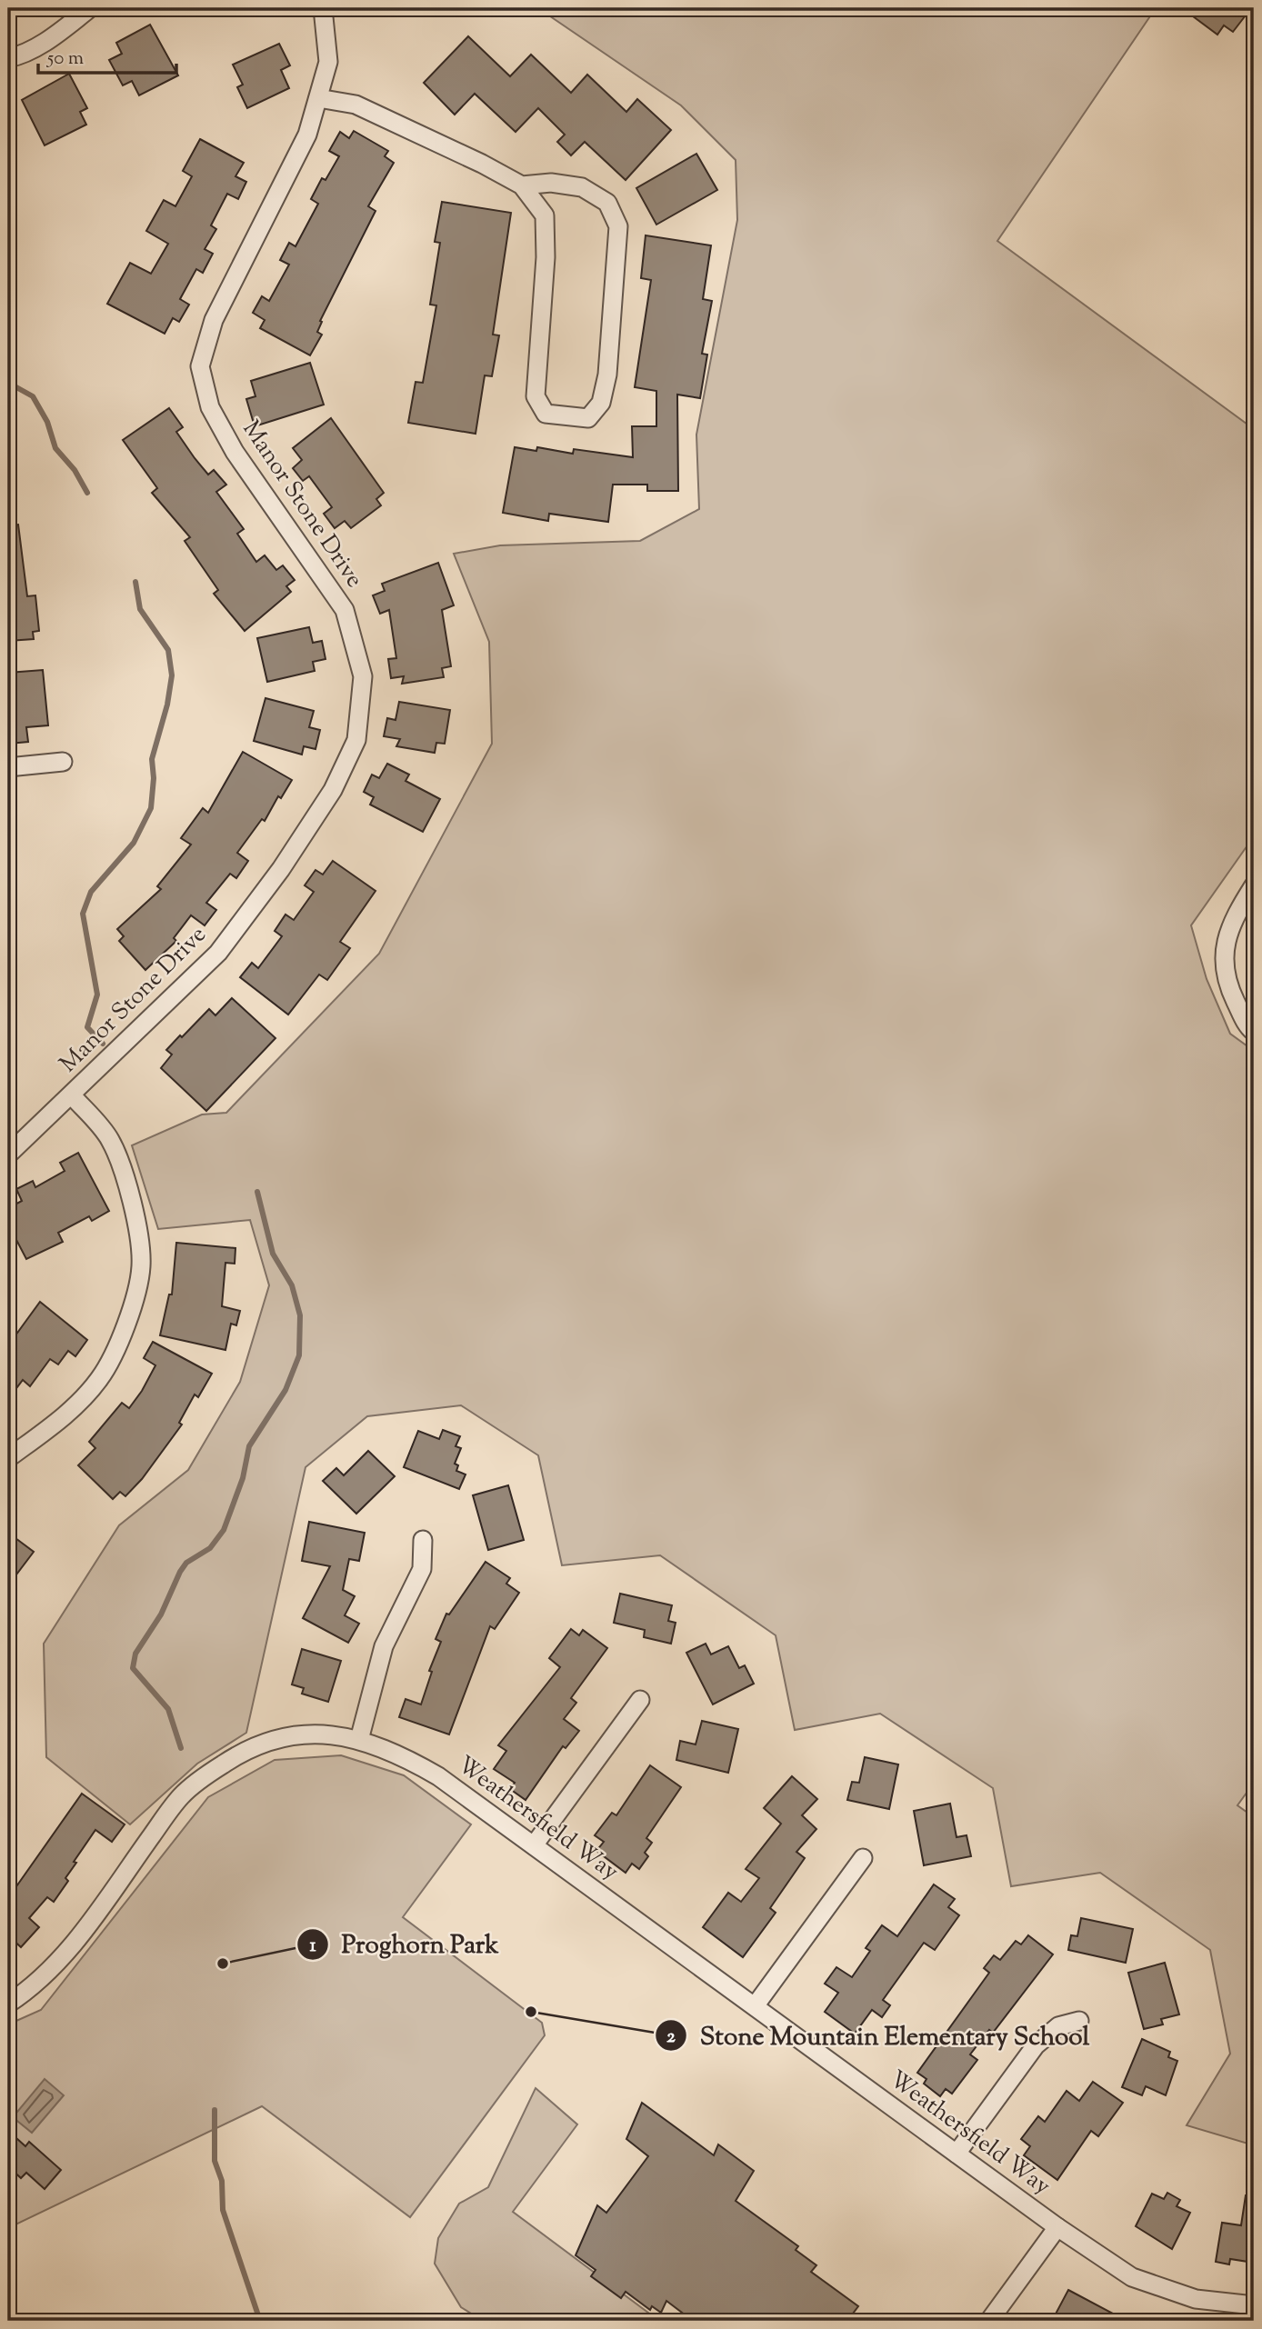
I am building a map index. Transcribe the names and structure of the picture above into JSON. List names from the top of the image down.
{
  "streets": {
    "street": ["Manor Stone Drive", "Weathersfield Way"]
  },
  "places": ["Proghorn Park", "Stone Mountain Elementary School"],
  "scale_bar": "50 m"
}
